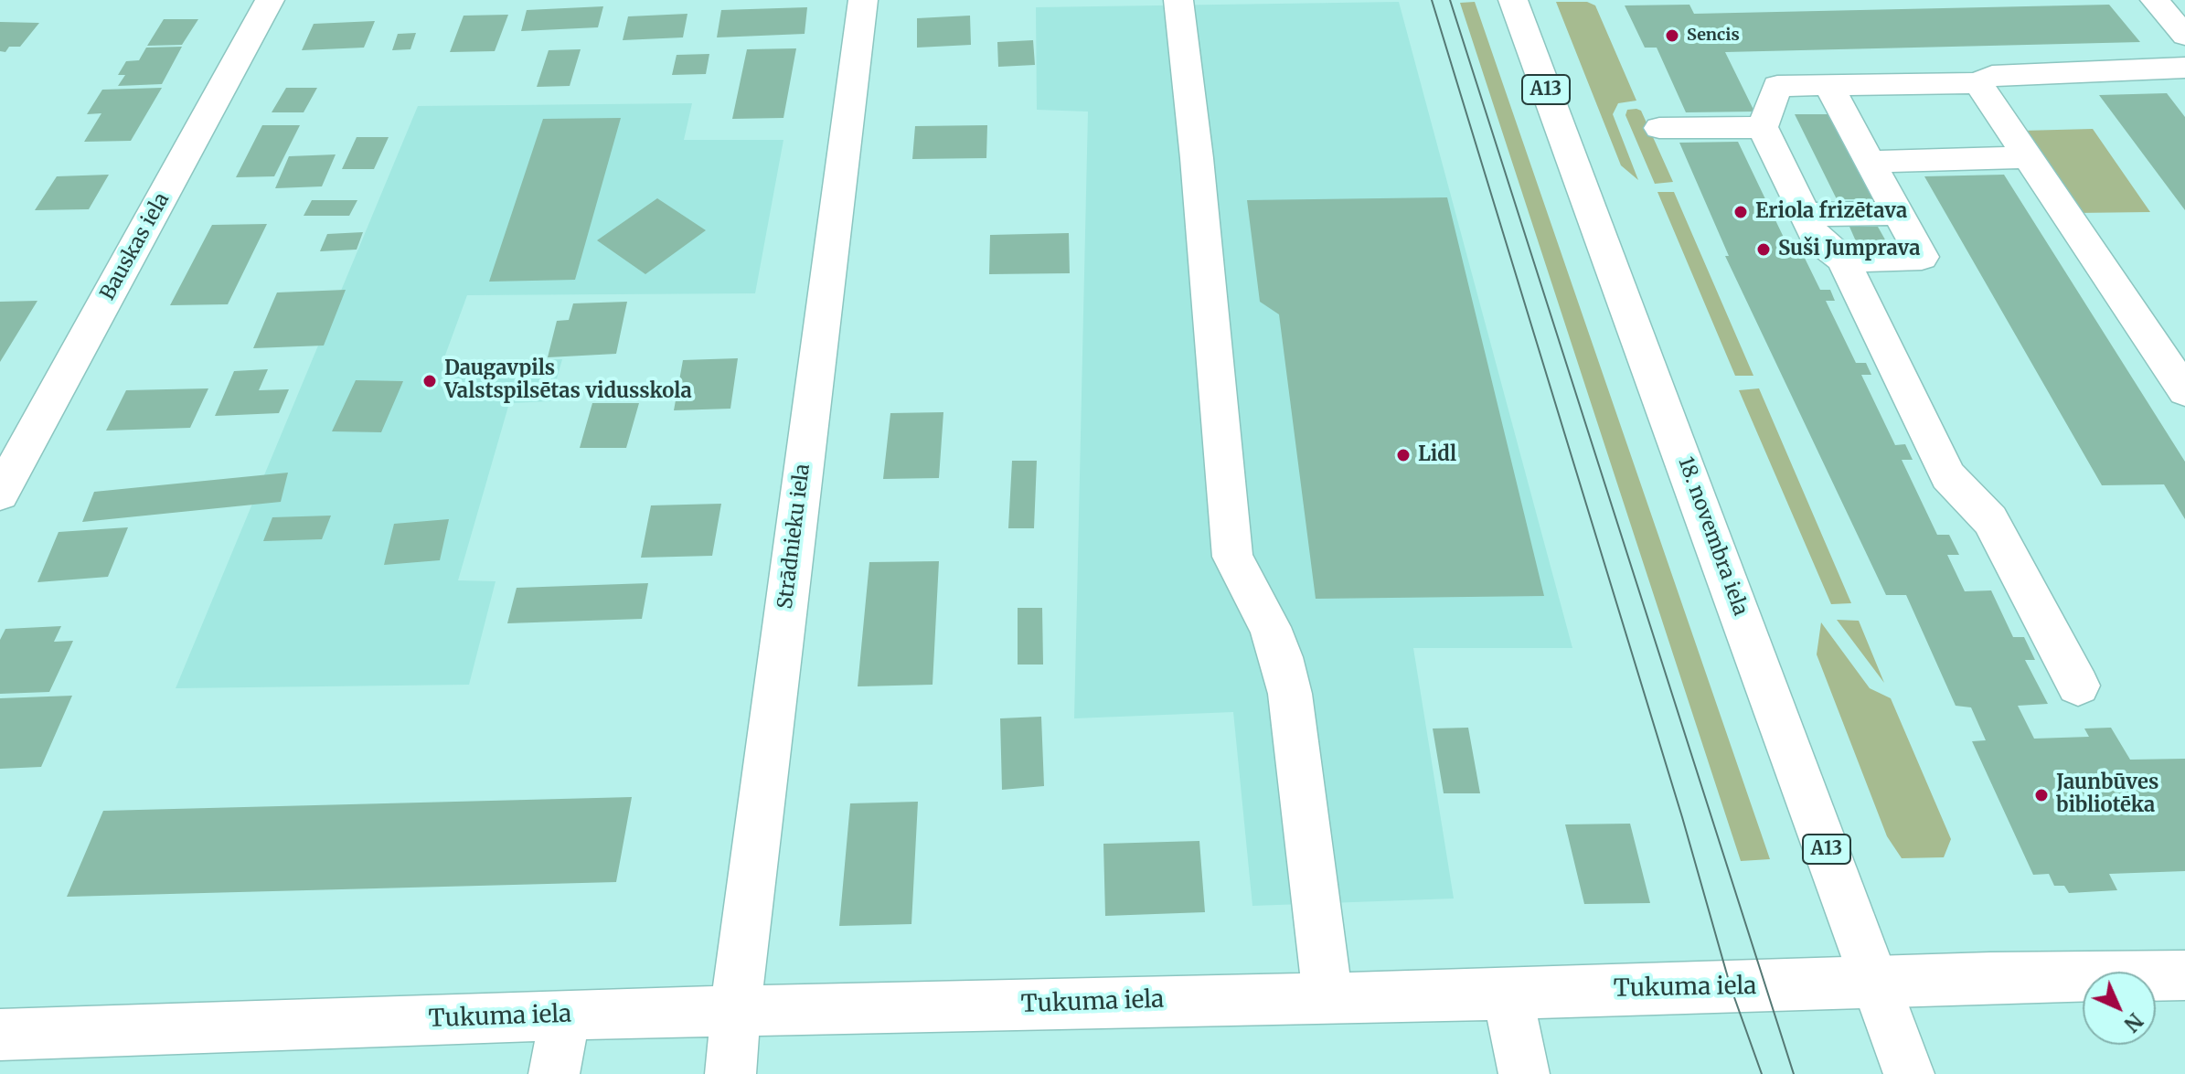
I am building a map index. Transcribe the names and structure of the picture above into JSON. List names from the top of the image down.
{
  "streets": {
    "street": [
      "A13",
      "Bauskas iela",
      "Strādnieku iela",
      "18. novembra iela",
      "Tukuma iela"
    ]
  },
  "crossings": [
    ["Strādnieku iela", "Tukuma iela"],
    ["18. novembra iela", "Tukuma iela"]
  ],
  "places": [
    "Sencis",
    "Eriola frizētava",
    "Suši Jumprava",
    "Daugavpils Valstspilsētas vidusskola",
    "Lidl",
    "Jaunbūves bibliotēka"
  ],
  "north": "bottom right"
}
